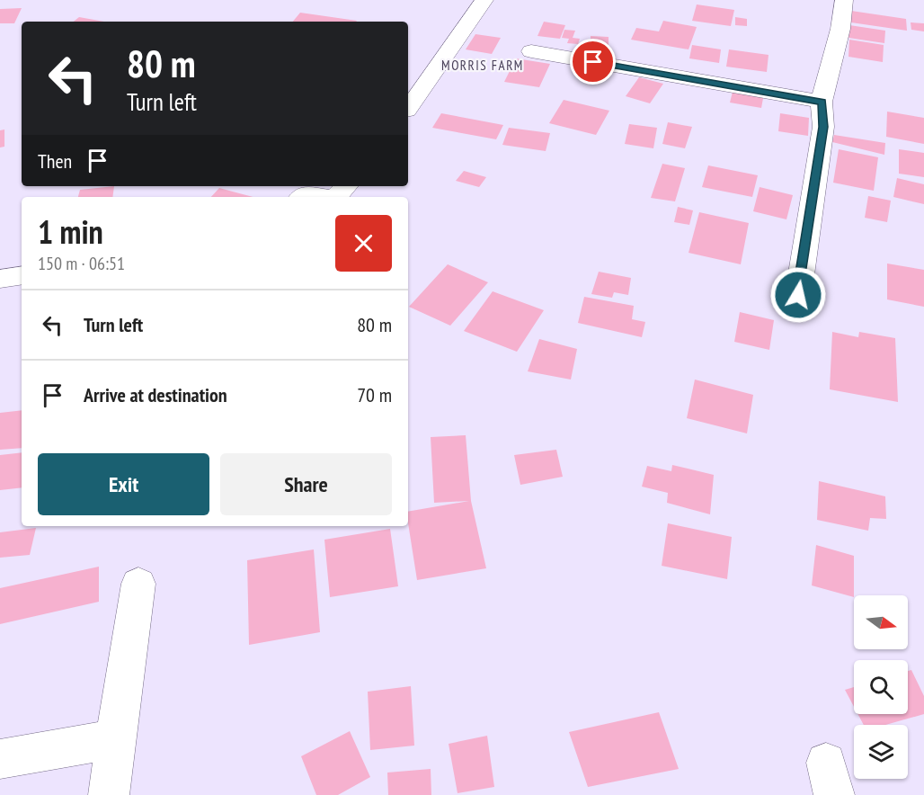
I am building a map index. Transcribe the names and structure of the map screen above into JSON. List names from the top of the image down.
{
  "districts": ["MORRIS FARM"],
  "north": "right",
  "page": {
    "turn": ["80 m", "Turn left"],
    "then": "Then",
    "heading": ["1 min", "150 m · 06:51"],
    "list": [
      {
        "name": "Turn left",
        "value": "80 m"
      },
      {
        "name": "Arrive at destination",
        "value": "70 m"
      }
    ],
    "buttons": ["Exit", "Share"]
  }
}
